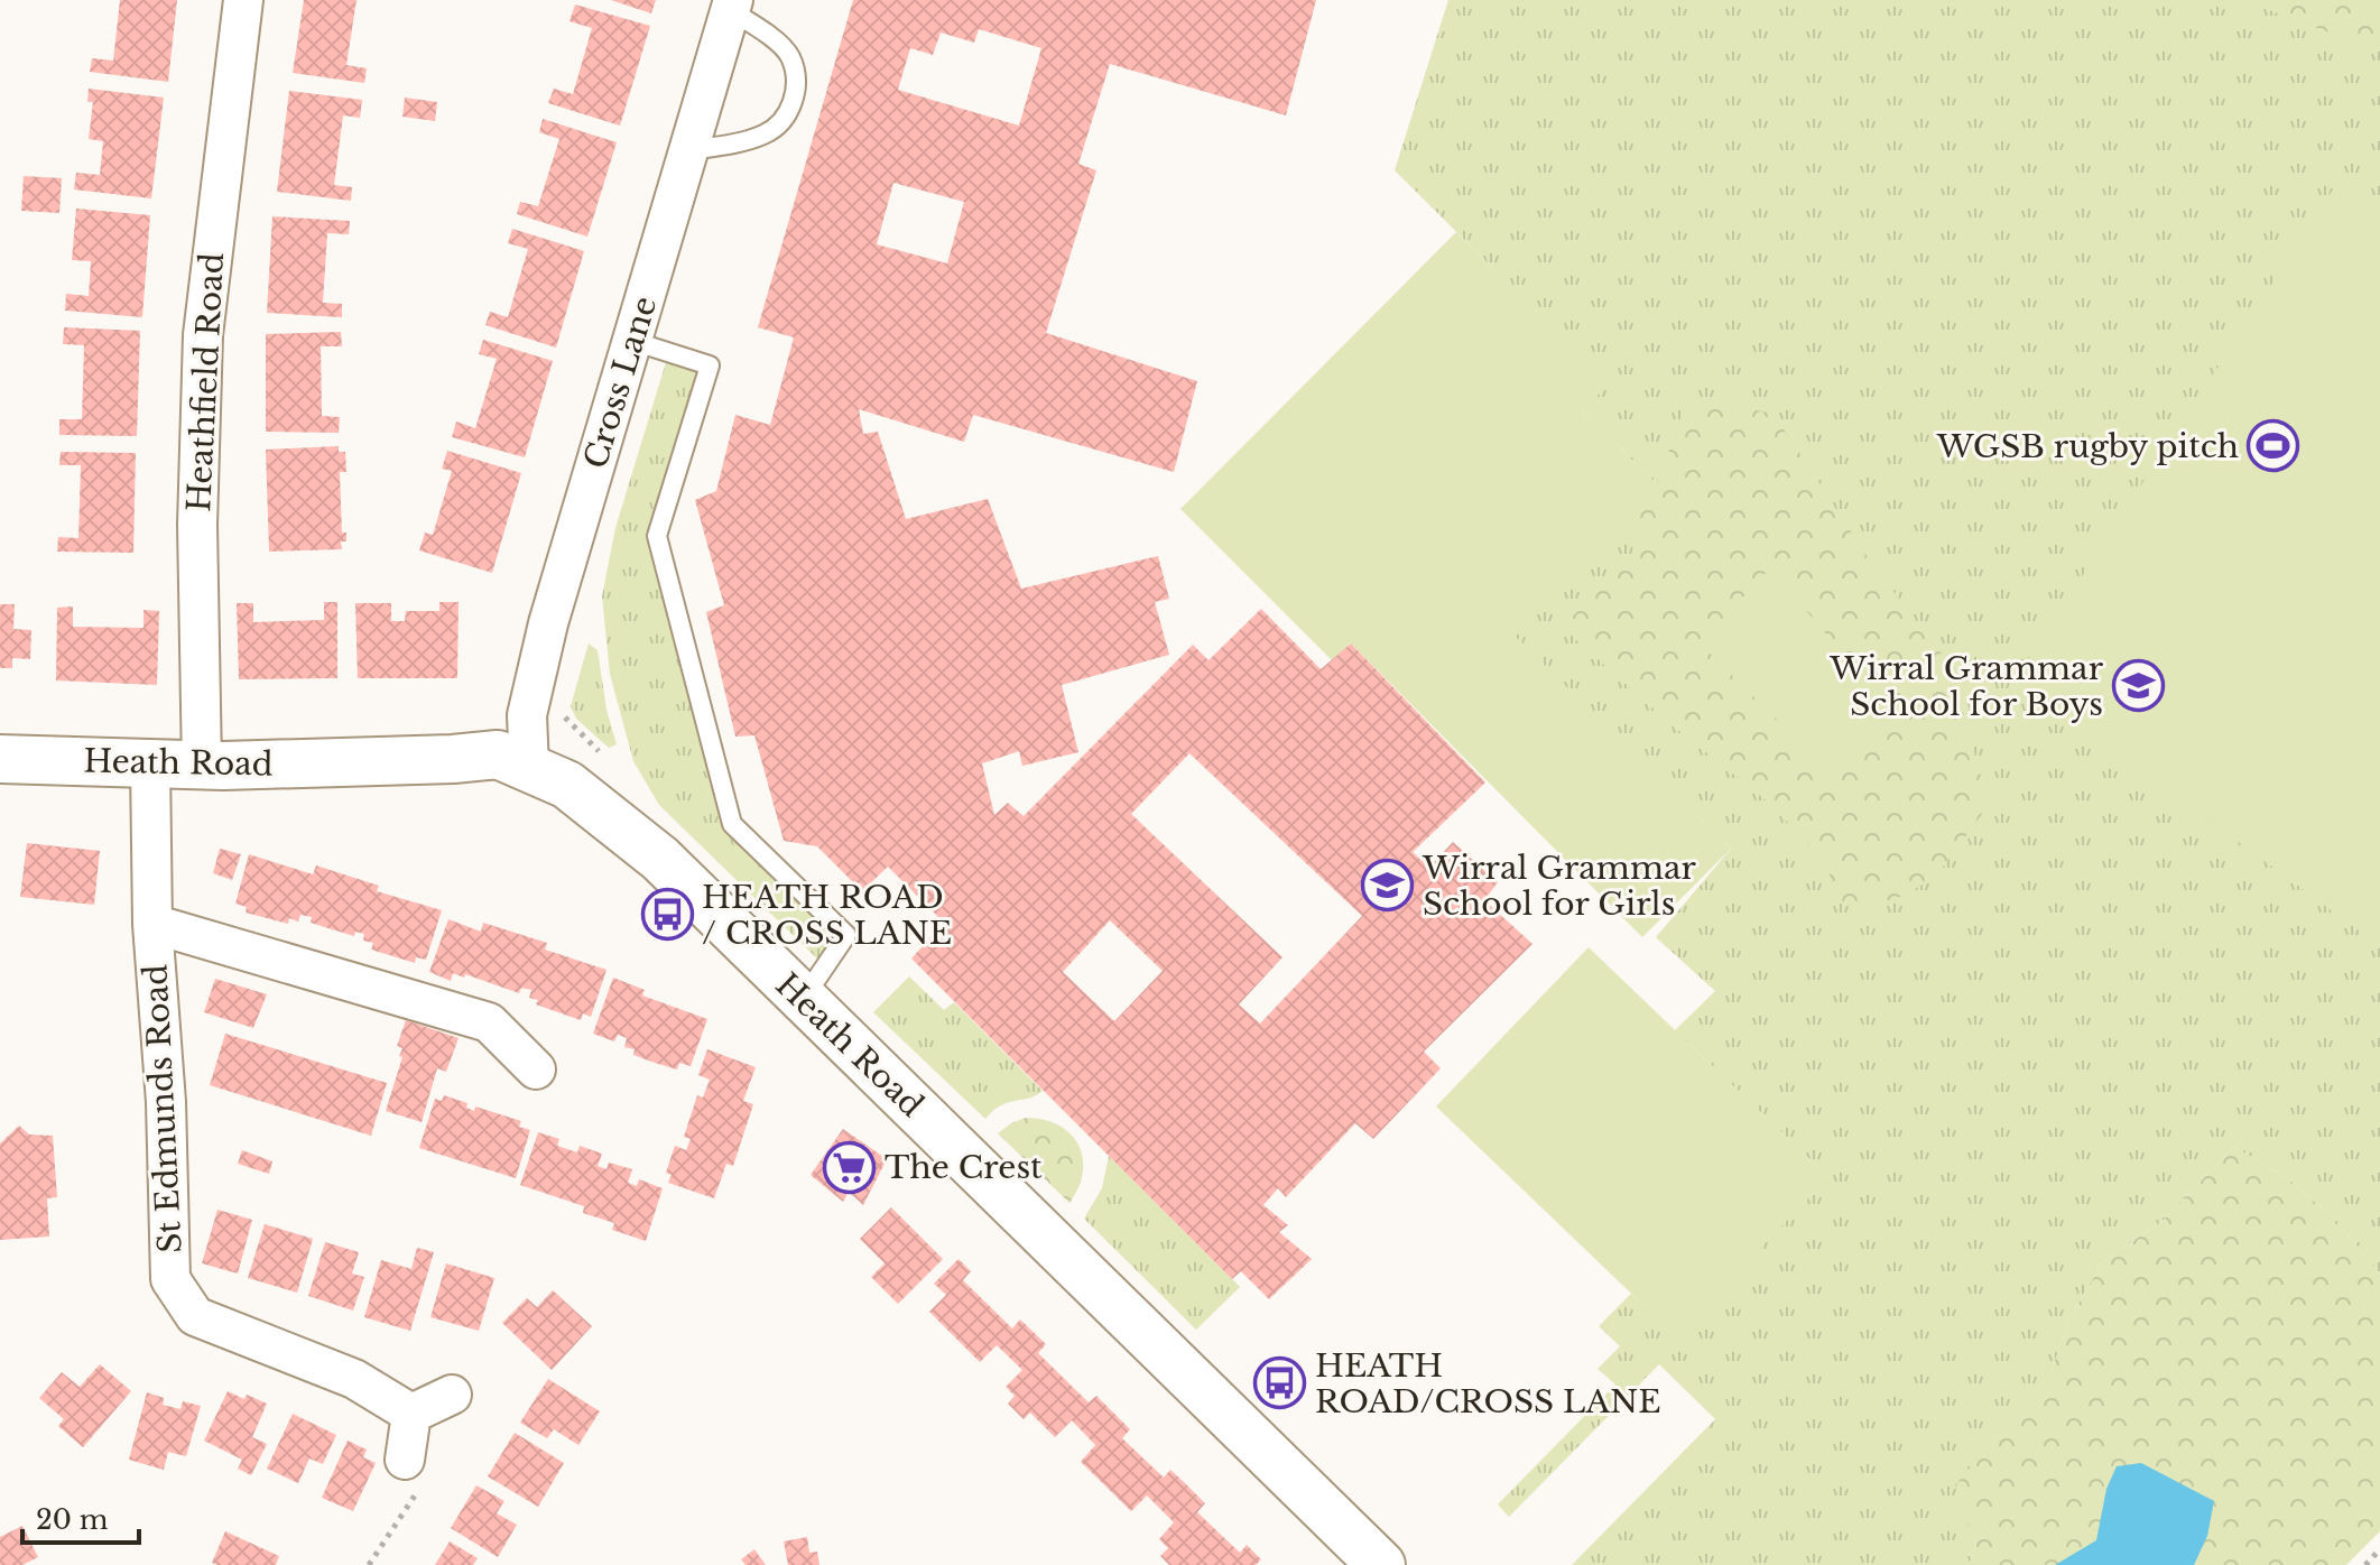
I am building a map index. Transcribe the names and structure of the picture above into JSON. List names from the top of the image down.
{
  "streets": {
    "street": [
      "Heathfield Road",
      "Cross Lane",
      "Heath Road",
      "St Edmunds Road"
    ]
  },
  "crossings": [
    ["Heathfield Road", "Heath Road"],
    ["Cross Lane", "Heath Road"],
    ["Heath Road", "St Edmunds Road"]
  ],
  "places": {
    "sports": ["WGSB rugby pitch"],
    "school or university": ["Wirral Grammar School for Boys", "Wirral Grammar School for Girls"],
    "bus stop": ["HEATH ROAD / CROSS LANE", "HEATH ROAD/CROSS LANE"],
    "supermarket": ["The Crest"]
  },
  "scale_bar": "20 m"
}
